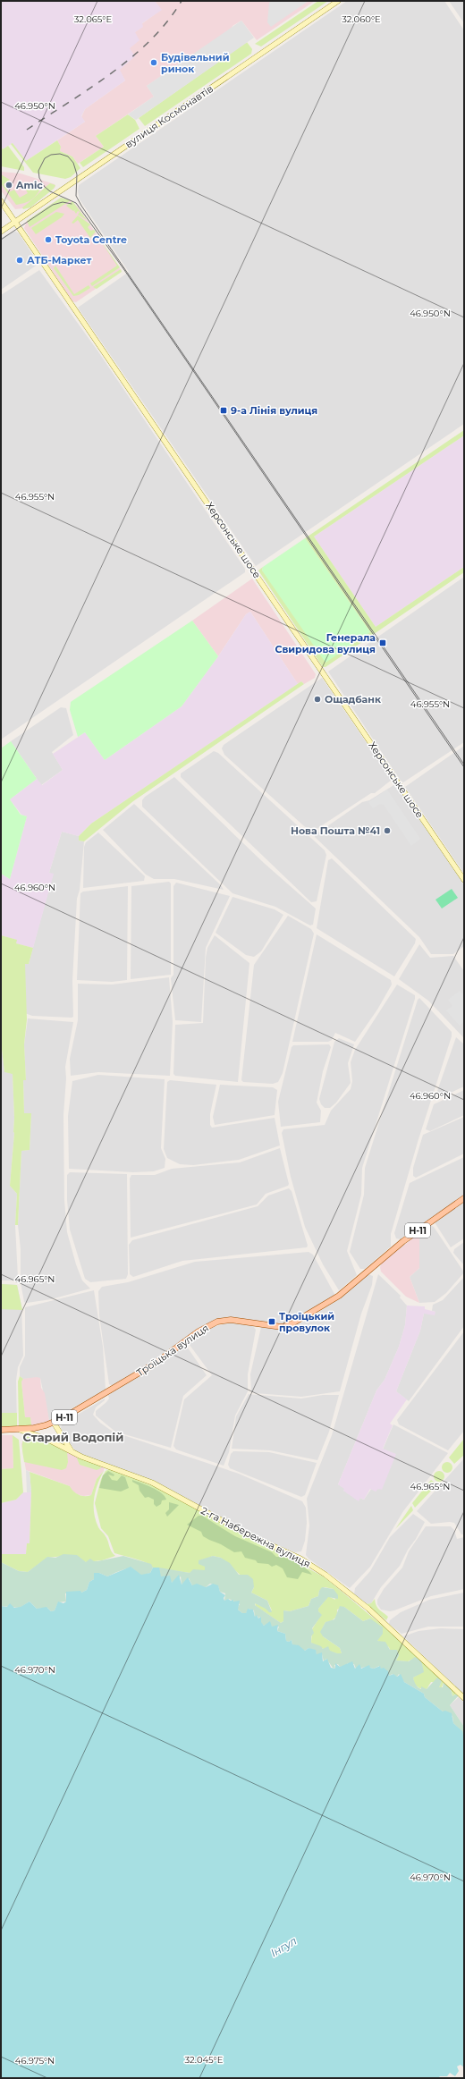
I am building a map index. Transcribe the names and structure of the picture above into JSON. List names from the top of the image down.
{
  "streets": {
    "main road": [
      "вулиця Космонавтів",
      "Херсонське шосе",
      "Н-11",
      "Троїцька вулиця",
      "2-га Набережна вулиця"
    ]
  },
  "crossings": [
    ["вулиця Космонавтів", "Херсонське шосе"],
    ["Троїцька вулиця", "2-га Набережна вулиця"]
  ],
  "districts": ["Старий Водопій"],
  "water": ["Інгул"],
  "places": {
    "other": [
      "Будівельний ринок",
      "Amic",
      "Toyota Centre",
      "АТБ-Маркет",
      "Ощадбанк",
      "Нова Пошта №41"
    ],
    "transit": ["9-а Лінія вулиця", "Генерала Свиридова вулиця", "Троїцький провулок"]
  },
  "coordinates": [
    "32.065°E",
    "32.060°E",
    "46.950°N",
    "46.955°N",
    "46.960°N",
    "46.965°N",
    "46.970°N",
    "32.045°E",
    "46.975°N"
  ]
}
